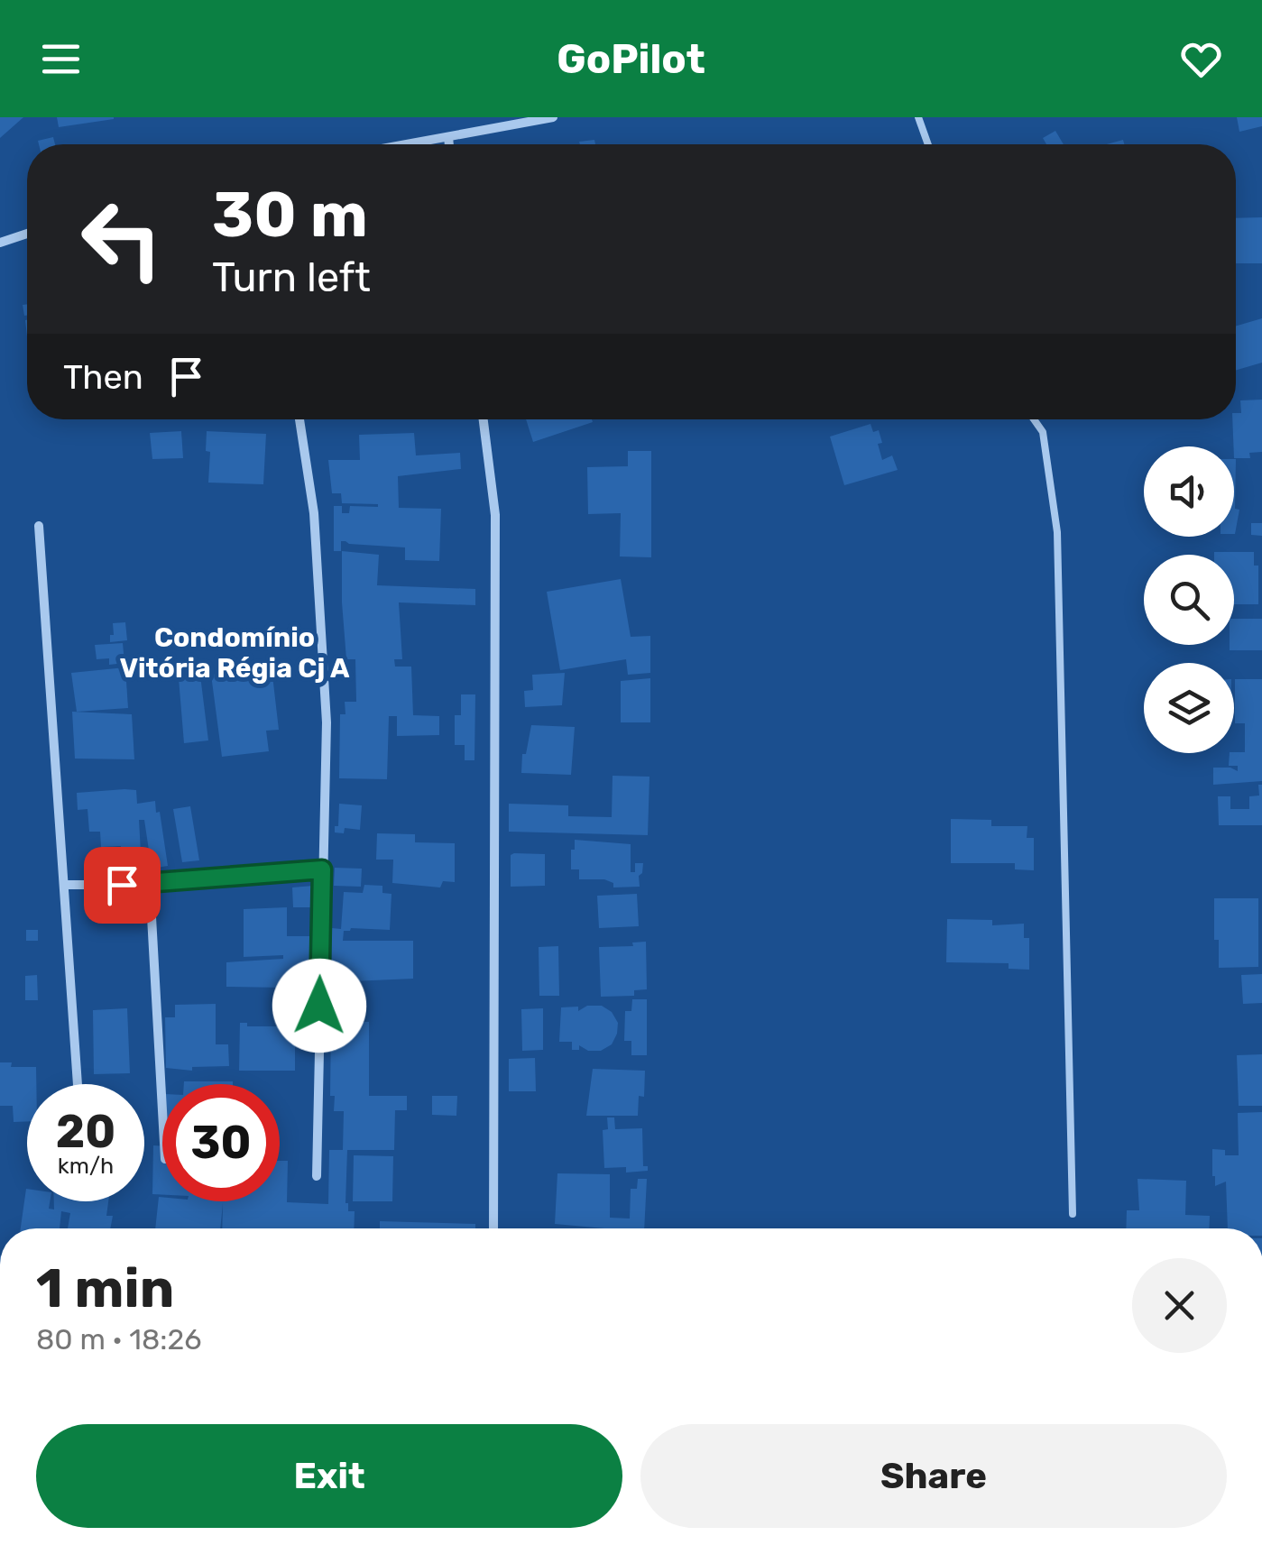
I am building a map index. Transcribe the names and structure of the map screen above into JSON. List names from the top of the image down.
{
  "districts": ["Condomínio Vitória Régia Cj A"],
  "page": {
    "header": "GoPilot",
    "turn": ["30 m", "Turn left"],
    "then": "Then",
    "speed": "20 km/h",
    "limit": "30",
    "heading": ["1 min", "80 m · 18:26"],
    "buttons": ["Exit", "Share"]
  }
}
